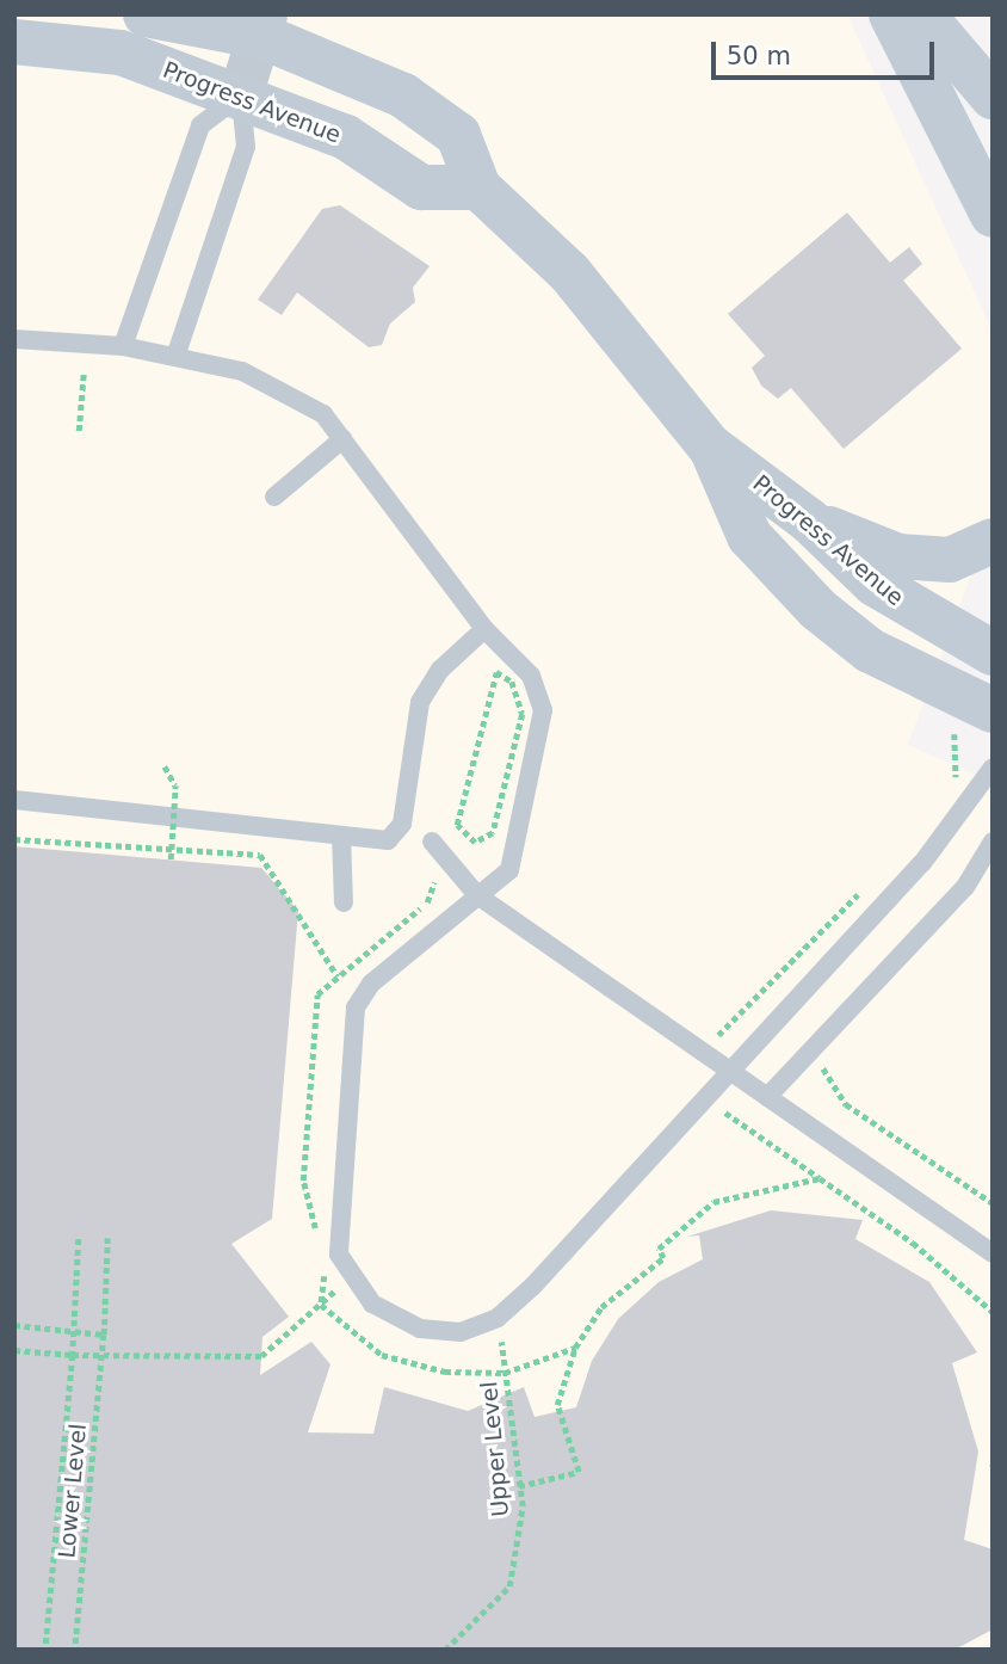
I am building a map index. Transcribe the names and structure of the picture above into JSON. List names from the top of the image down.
{
  "streets": {
    "main road": ["Progress Avenue"],
    "path": ["Upper Level", "Lower Level"]
  },
  "scale_bar": "50 m"
}
